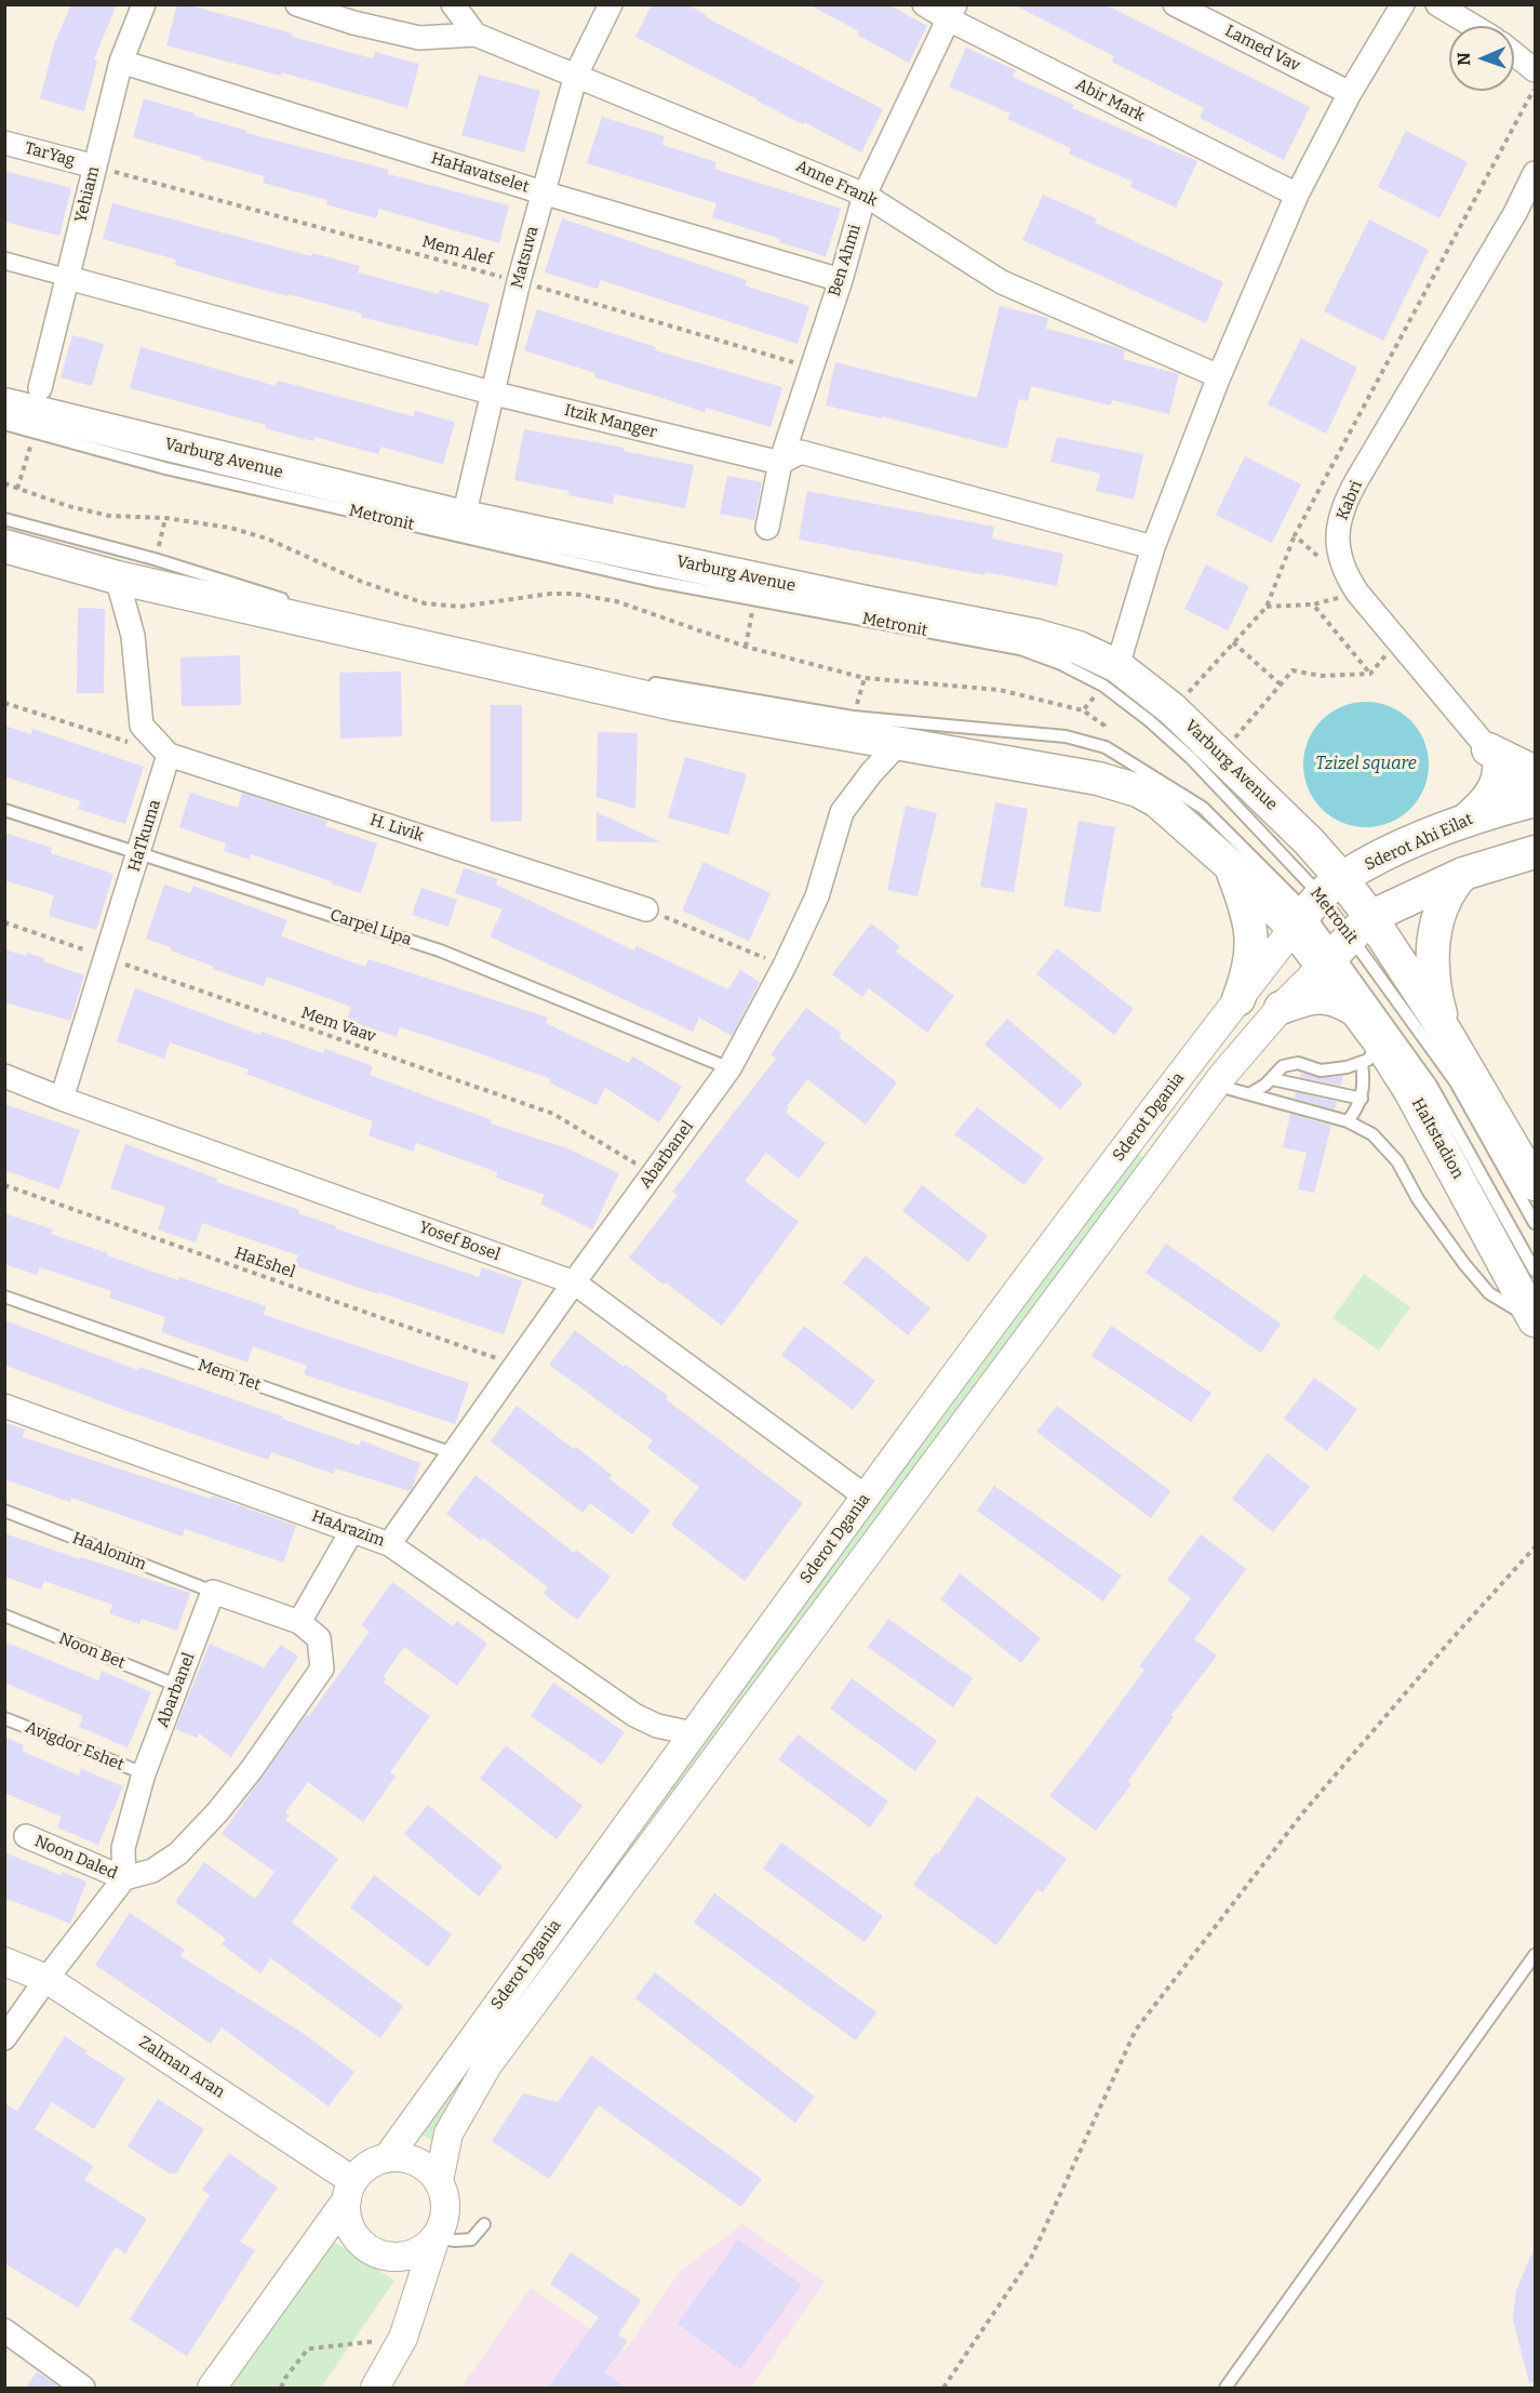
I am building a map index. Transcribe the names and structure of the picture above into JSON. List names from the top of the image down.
{
  "streets": {
    "main road": ["Varburg Avenue", "Sderot Ahi Eilat", "HaItstadion"],
    "street": [
      "Lamed Vav",
      "Abir Mark",
      "TarYag",
      "HaHavatselet",
      "Anne Frank",
      "Yehiam",
      "Matsuva",
      "Ben Ahmi",
      "Itzik Manger",
      "Kabri",
      "H. Livik",
      "HaTkuma",
      "Sderot Dgania",
      "Abarbanel",
      "Yosef Bosel",
      "HaArazim",
      "Noon Daled",
      "Zalman Aran"
    ],
    "lane": [
      "Metronit",
      "Carpel Lipa",
      "Mem Tet",
      "HaAlonim",
      "Noon Bet",
      "Avigdor Eshet"
    ],
    "path": ["Mem Alef", "Mem Vaav", "HaEshel"]
  },
  "crossings": [
    ["Abir Mark", "Ben Ahmi"],
    ["TarYag", "Yehiam"],
    ["TarYag", "Mem Alef"],
    ["HaHavatselet", "Yehiam"],
    ["HaHavatselet", "Matsuva"],
    ["HaHavatselet", "Ben Ahmi"],
    ["Anne Frank", "Matsuva"],
    ["Anne Frank", "Ben Ahmi"],
    ["Yehiam", "Mem Alef"],
    ["Yehiam", "Itzik Manger"],
    ["Mem Alef", "Matsuva"],
    ["Mem Alef", "Ben Ahmi"],
    ["Matsuva", "Itzik Manger"],
    ["Matsuva", "Varburg Avenue"],
    ["Ben Ahmi", "Itzik Manger"],
    ["Varburg Avenue", "Metronit"],
    ["Varburg Avenue", "Sderot Ahi Eilat"],
    ["Varburg Avenue", "Sderot Dgania"],
    ["Varburg Avenue", "HaItstadion"],
    ["Varburg Avenue", "Abarbanel"],
    ["Metronit", "Sderot Ahi Eilat"],
    ["Metronit", "Sderot Dgania"],
    ["Metronit", "HaItstadion"],
    ["H. Livik", "HaTkuma"],
    ["HaTkuma", "Carpel Lipa"],
    ["HaTkuma", "Mem Vaav"],
    ["HaTkuma", "Yosef Bosel"],
    ["Sderot Ahi Eilat", "Sderot Dgania"],
    ["Carpel Lipa", "Abarbanel"],
    ["Mem Vaav", "Abarbanel"],
    ["Sderot Dgania", "HaItstadion"],
    ["Sderot Dgania", "Yosef Bosel"],
    ["Sderot Dgania", "HaArazim"],
    ["Sderot Dgania", "Zalman Aran"],
    ["Abarbanel", "Yosef Bosel"],
    ["Abarbanel", "HaEshel"],
    ["Abarbanel", "Mem Tet"],
    ["Abarbanel", "HaArazim"],
    ["Abarbanel", "HaAlonim"],
    ["Abarbanel", "Noon Bet"],
    ["Abarbanel", "Avigdor Eshet"],
    ["Abarbanel", "Noon Daled"]
  ],
  "water": ["Tzizel square"],
  "north": "left"
}
